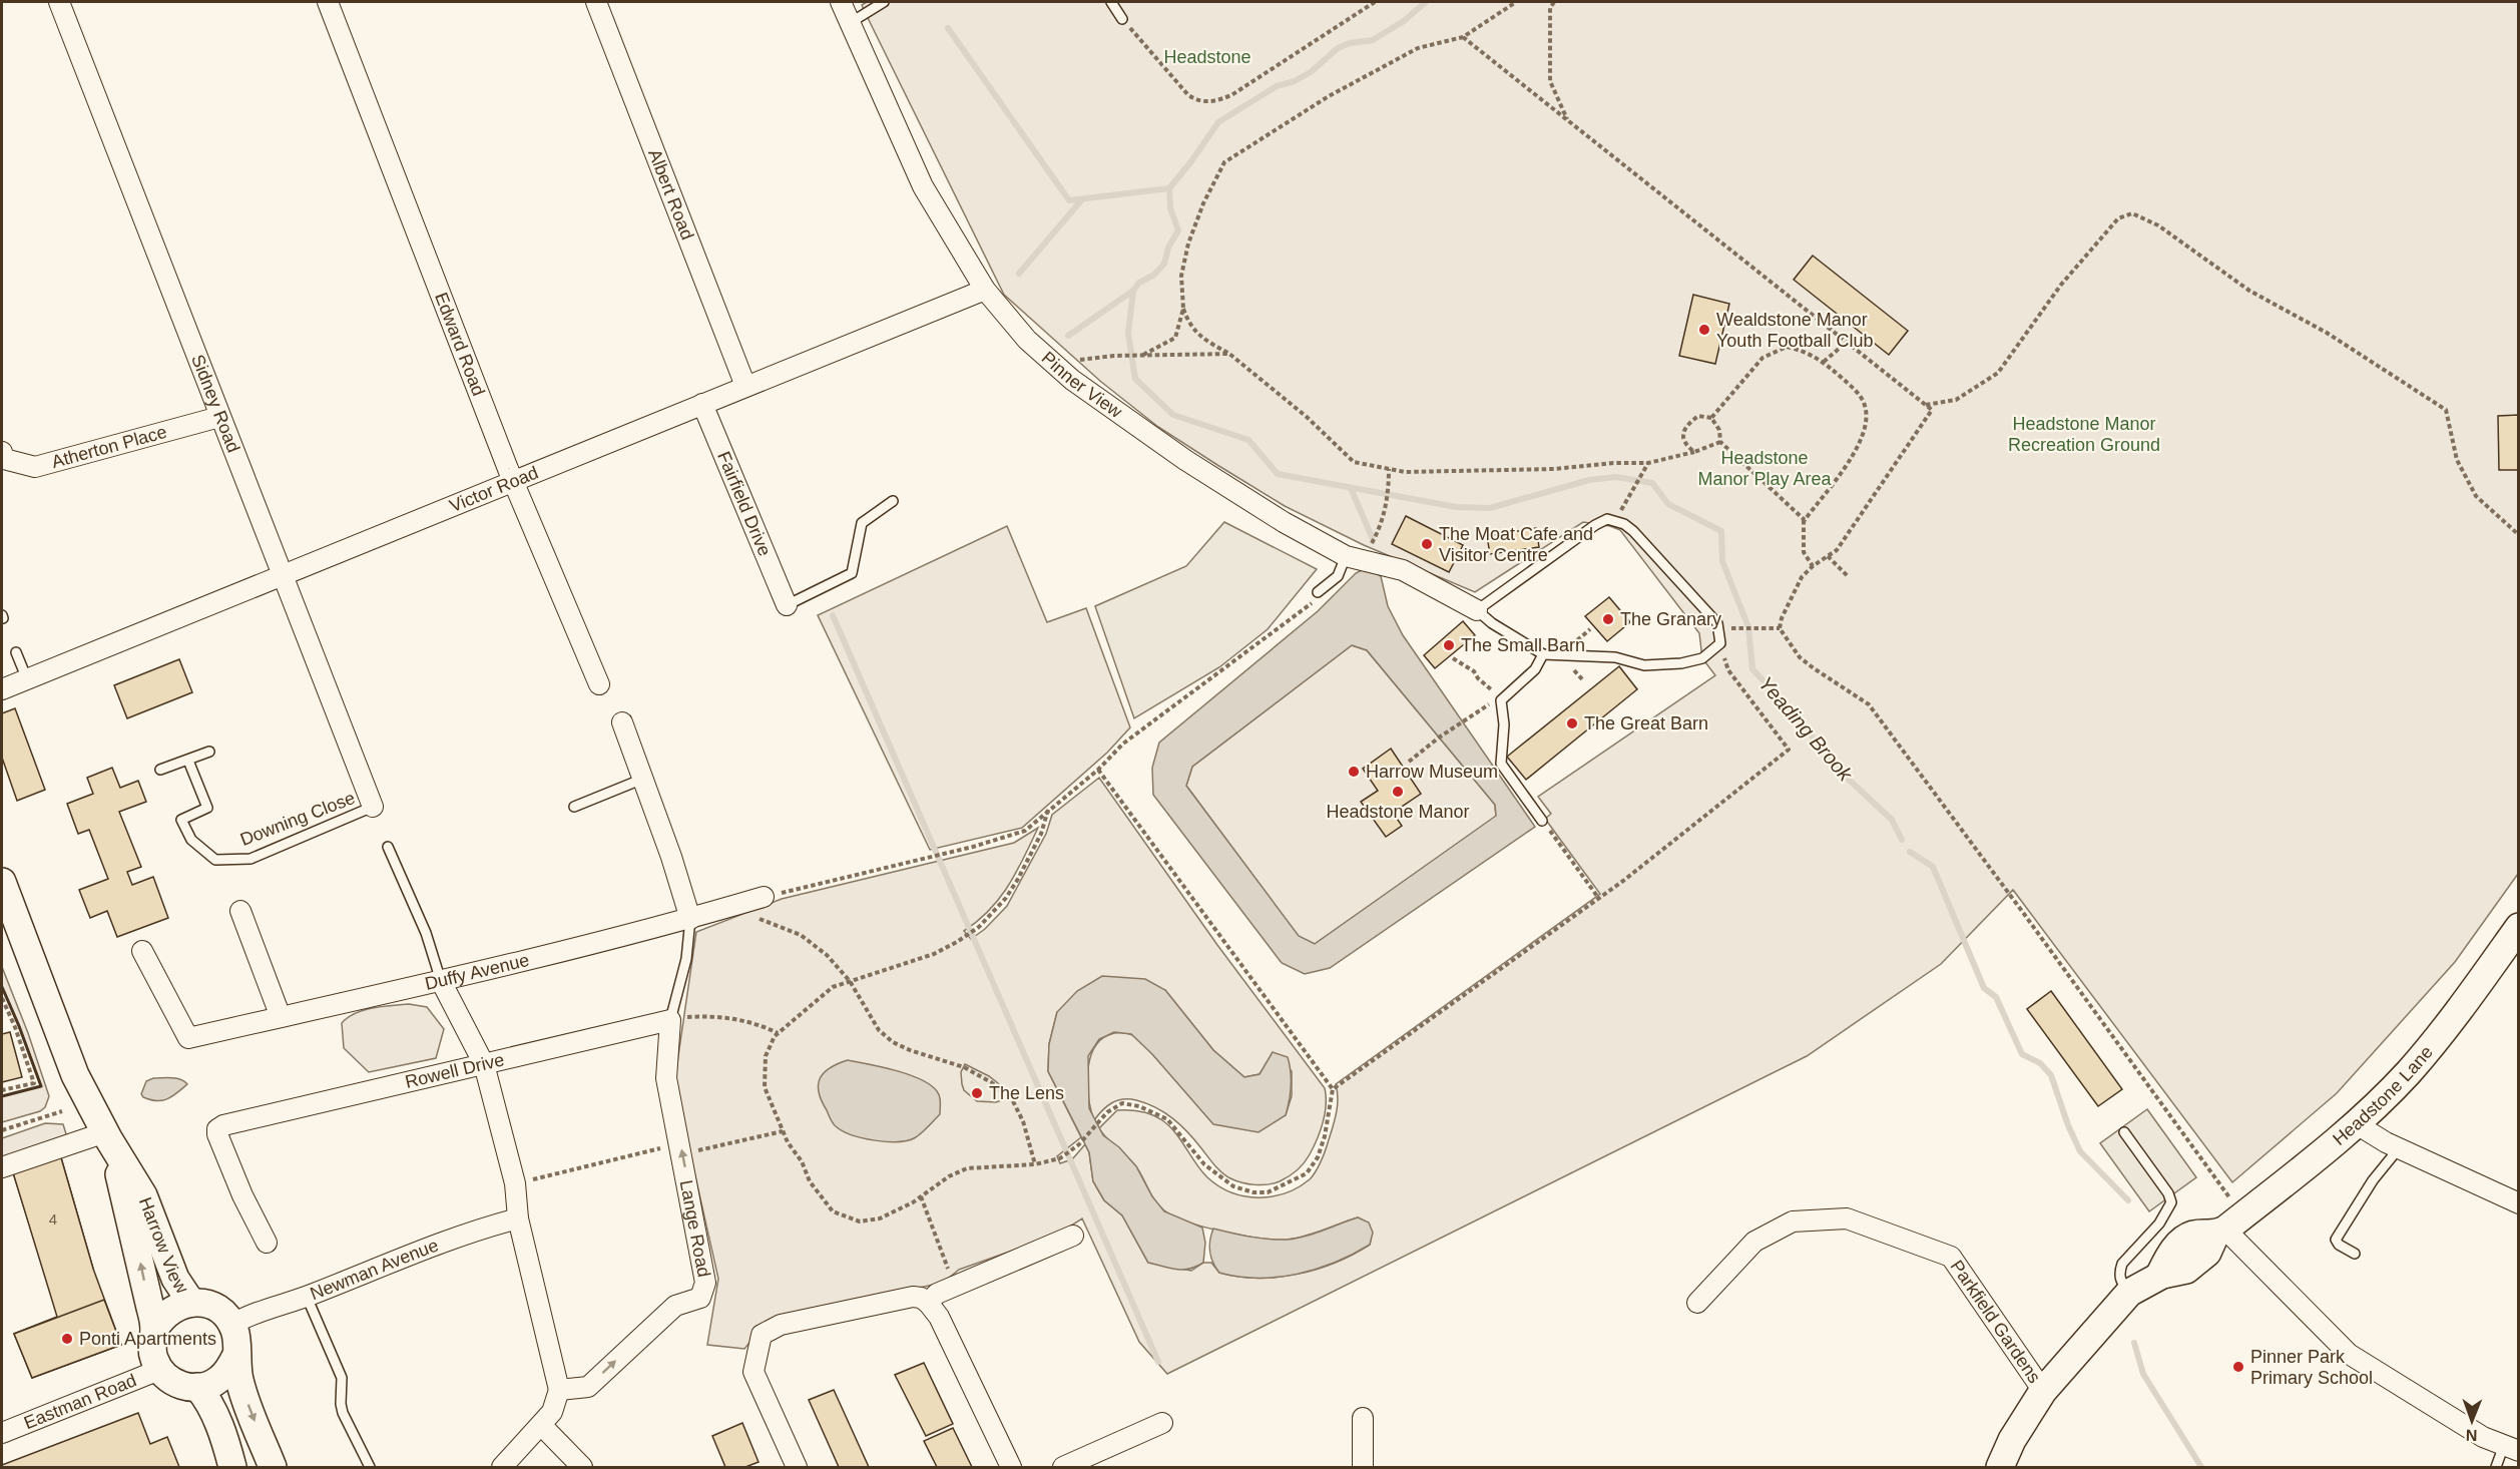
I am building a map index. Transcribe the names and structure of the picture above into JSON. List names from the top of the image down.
{
  "streets": {
    "street": [
      "Albert Road",
      "Edward Road",
      "Pinner View",
      "Sidney Road",
      "Atherton Place",
      "Victor Road",
      "Fairfield Drive",
      "Duffy Avenue",
      "Rowell Drive",
      "Headstone Lane",
      "Lange Road",
      "Harrow View",
      "Newman Avenue",
      "Parkfield Gardens",
      "Eastman Road"
    ],
    "lane": ["Downing Close"]
  },
  "crossings": [
    ["Albert Road", "Victor Road"],
    ["Edward Road", "Victor Road"],
    ["Pinner View", "Victor Road"],
    ["Sidney Road", "Atherton Place"],
    ["Sidney Road", "Victor Road"],
    ["Sidney Road", "Downing Close"],
    ["Victor Road", "Fairfield Drive"],
    ["Rowell Drive", "Lange Road"],
    ["Headstone Lane", "Parkfield Gardens"],
    ["Harrow View", "Newman Avenue"],
    ["Harrow View", "Eastman Road"],
    ["Newman Avenue", "Eastman Road"]
  ],
  "one_way": ["Lange Road"],
  "water": ["Yeading Brook"],
  "parks": ["Headstone", "Headstone Manor Recreation Ground", "Headstone Manor Play Area"],
  "places": [
    "Wealdstone Manor Youth Football Club",
    "The Moat Cafe and Visitor Centre",
    "The Granary",
    "The Small Barn",
    "The Great Barn",
    "Harrow Museum",
    "Headstone Manor",
    "The Lens",
    "Ponti Apartments",
    "Pinner Park Primary School"
  ],
  "house_numbers": ["4"],
  "north": "bottom"
}
